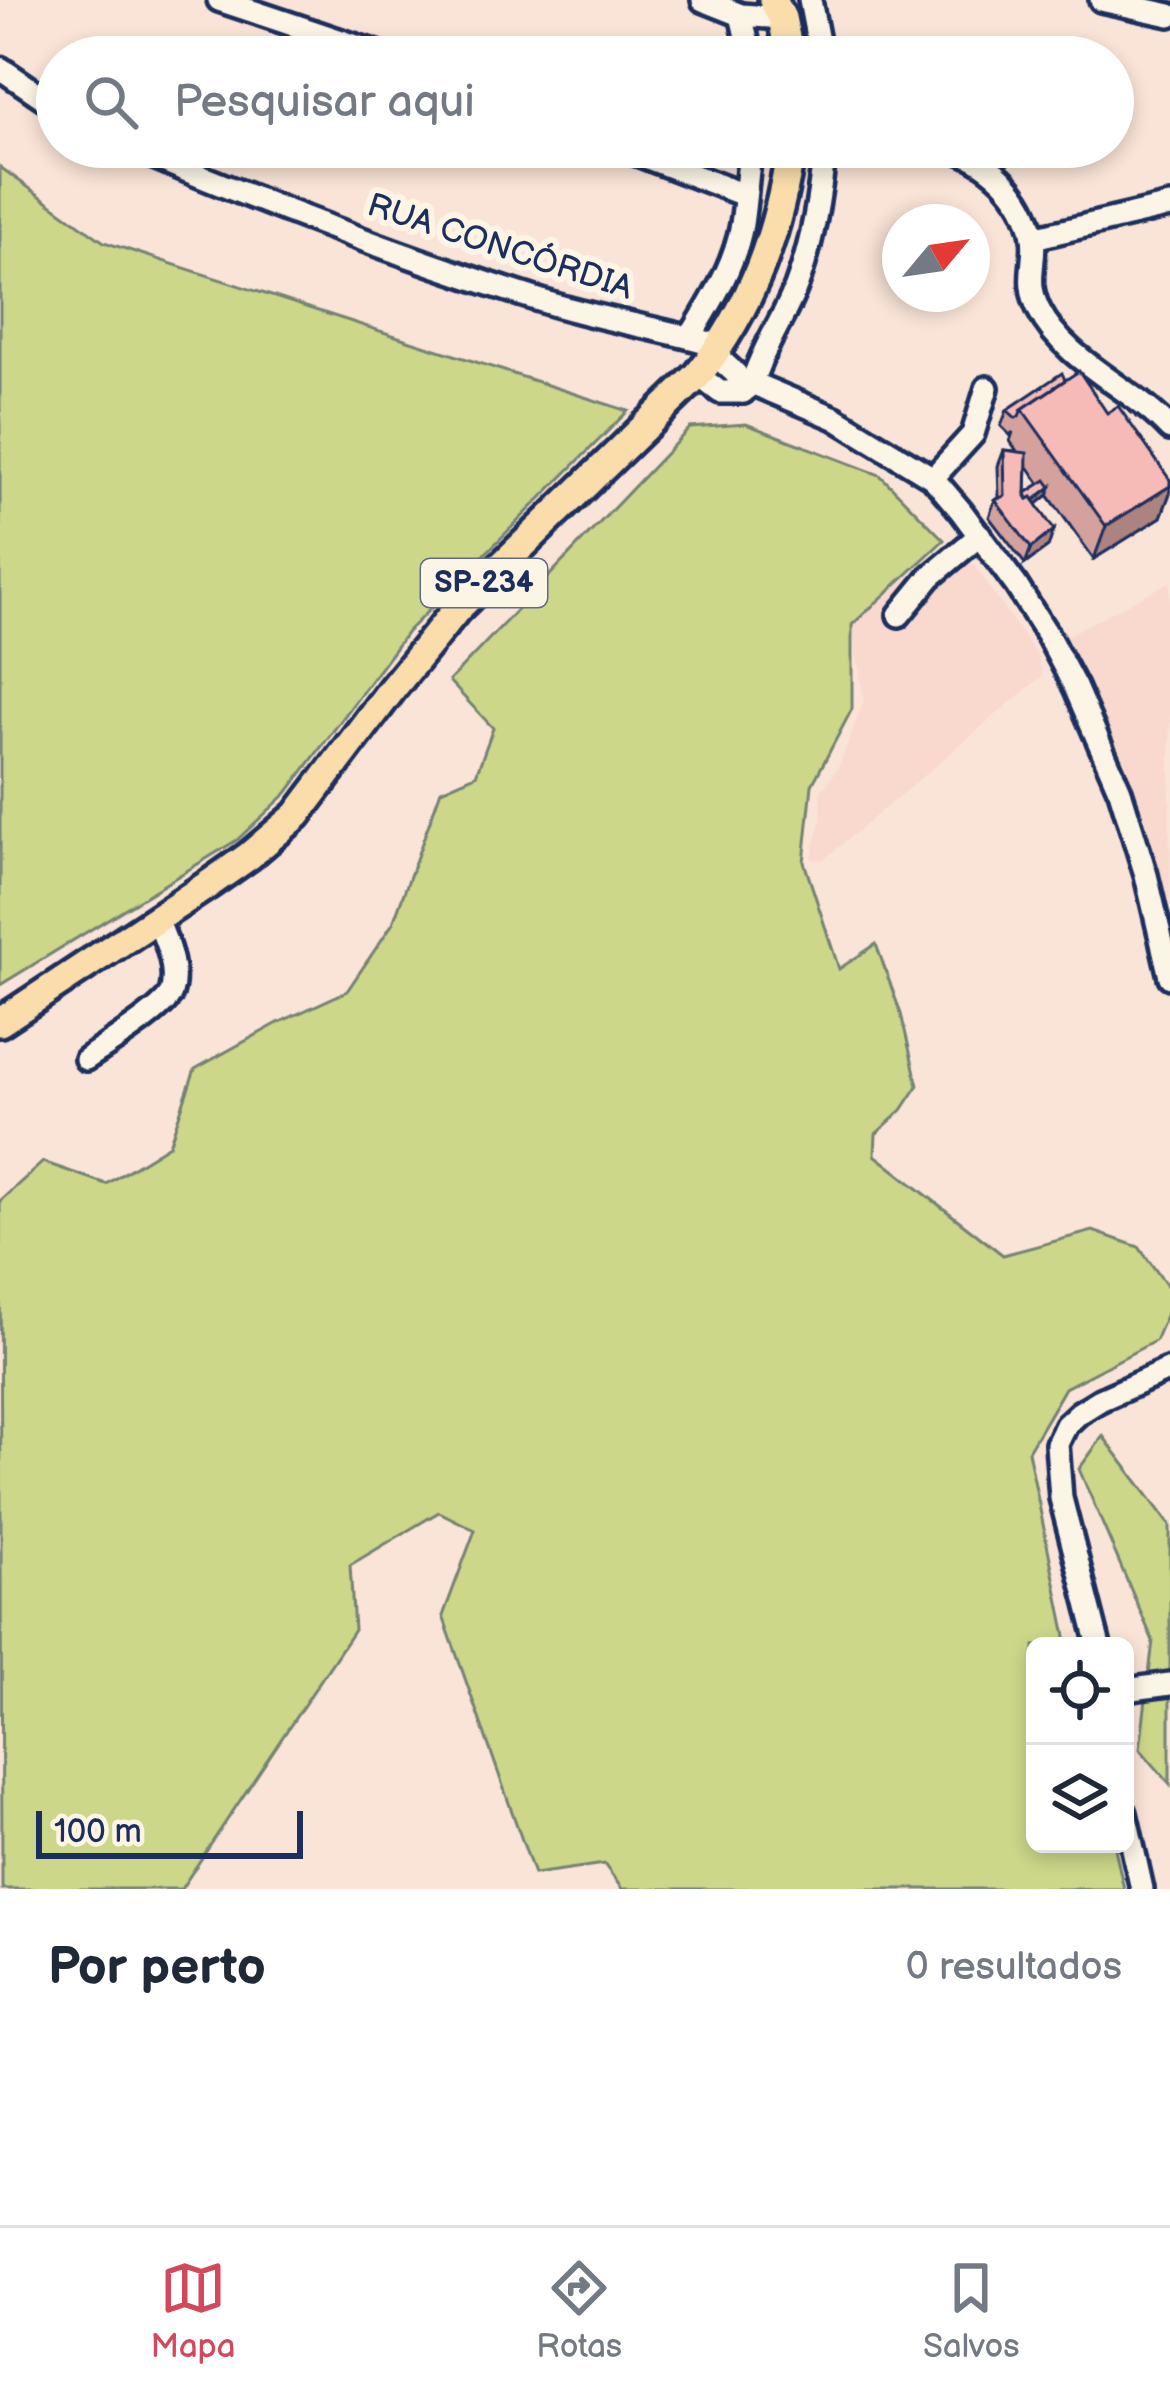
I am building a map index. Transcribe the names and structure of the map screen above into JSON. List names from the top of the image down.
{
  "streets": {
    "main road": ["SP-234"],
    "street": ["RUA CONCÓRDIA"]
  },
  "crossings": [
    ["RUA CONCÓRDIA", "SP-234"]
  ],
  "scale_bar": "100 m",
  "north": "top right",
  "page": {
    "search": "Pesquisar aqui",
    "scale": "100 m",
    "heading": ["Por perto", "0 resultados"],
    "nav": ["Mapa", "Rotas", "Salvos"]
  }
}
